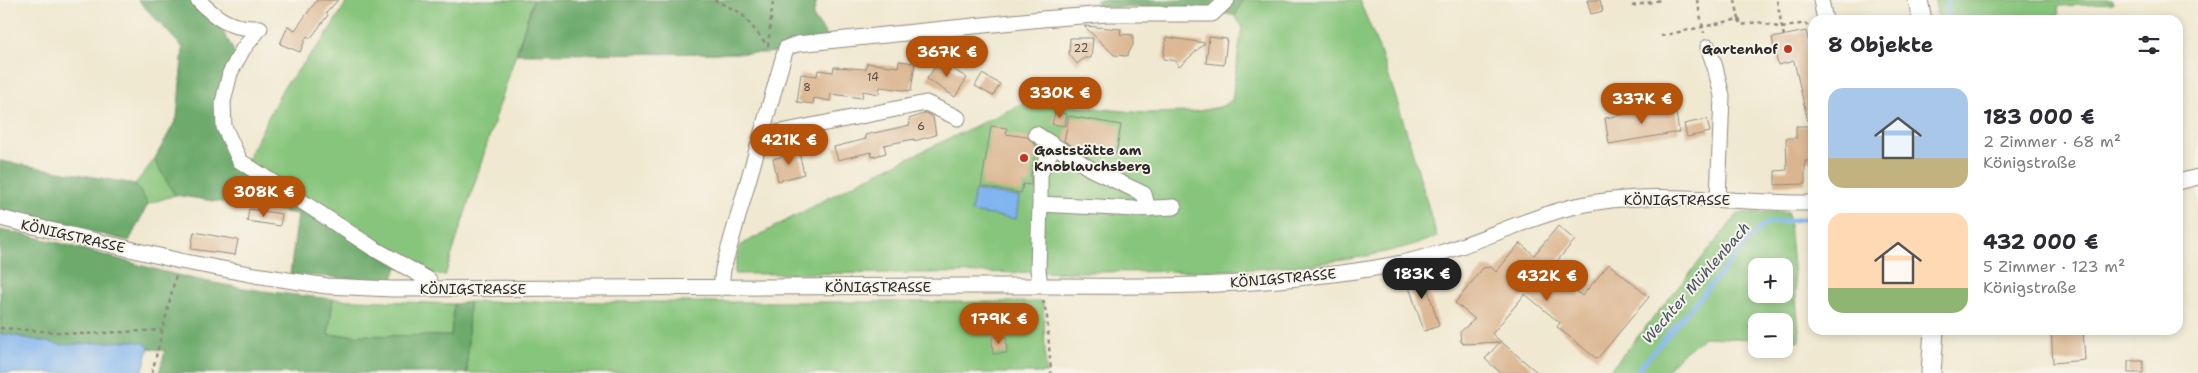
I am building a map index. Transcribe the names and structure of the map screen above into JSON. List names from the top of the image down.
{
  "streets": {
    "street": ["KÖNIGSTRASSE"]
  },
  "water": ["Wechter Mühlenbach"],
  "places": ["Gartenhof", "Gaststätte am Knoblauchsberg"],
  "house_numbers": [
    "22",
    "14",
    "8",
    "6"
  ],
  "page": {
    "heading": "8 Objekte",
    "price": [
      "367K €",
      "330K €",
      "337K €",
      "421K €",
      "308K €",
      "183K €",
      "432K €",
      "179K €"
    ],
    "list": [
      {
        "name": "183 000 €",
        "note": "2 Zimmer · 68 m² · Königstraße"
      },
      {
        "name": "432 000 €",
        "note": "5 Zimmer · 123 m² · Königstraße"
      }
    ],
    "map_buttons": ["+", "−"]
  }
}
